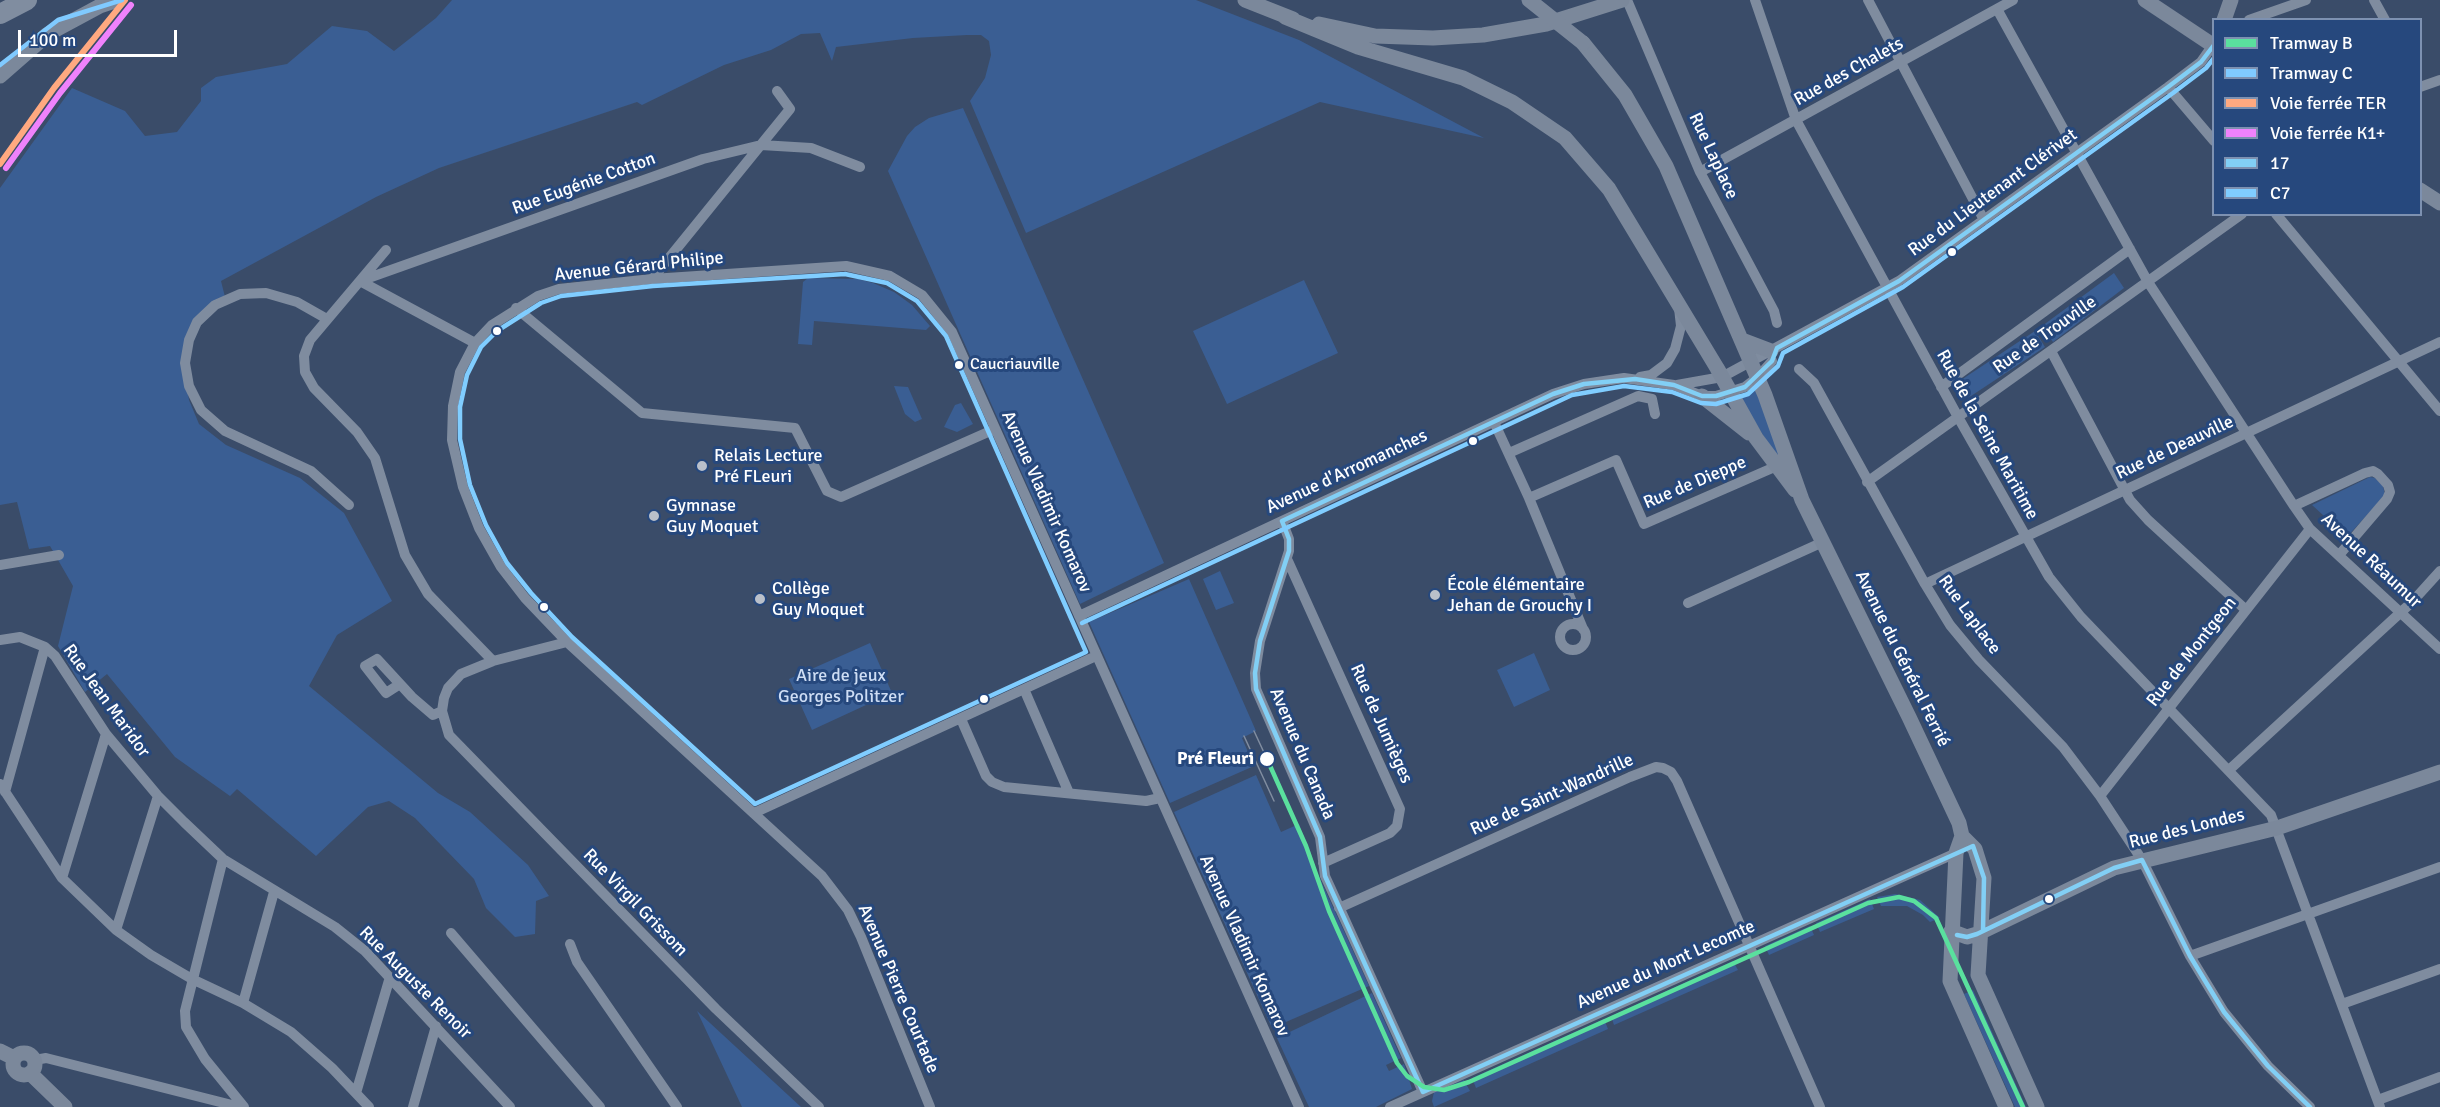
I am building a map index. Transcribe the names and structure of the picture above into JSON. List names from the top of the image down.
{
  "streets": {
    "street": [
      "Rue des Chalets",
      "Rue Laplace",
      "Rue Eugénie Cotton",
      "Rue du Lieutenant Clérivet",
      "Avenue Gérard Philipe",
      "Rue de Trouville",
      "Rue de la Seine Maritime",
      "Rue de Deauville",
      "Avenue d'Arromanches",
      "Rue de Dieppe",
      "Avenue Vladimir Komarov",
      "Avenue Réaumur",
      "Rue de Montgeon",
      "Avenue du Général Ferrié",
      "Rue Jean Maridor",
      "Rue de Jumièges",
      "Avenue du Canada",
      "Rue de Saint-Wandrille",
      "Rue des Londes",
      "Rue Virgil Grissom",
      "Avenue du Mont Lecomte",
      "Rue Auguste Renoir",
      "Avenue Pierre Courtade"
    ]
  },
  "crossings": [
    ["Rue des Chalets", "Rue Laplace"],
    ["Rue des Chalets", "Rue de la Seine Maritime"],
    ["Rue des Chalets", "Avenue Réaumur"],
    ["Rue Laplace", "Rue de Trouville"],
    ["Rue Laplace", "Rue de Deauville"],
    ["Rue Laplace", "Rue de Montgeon"],
    ["Rue Laplace", "Rue des Londes"],
    ["Rue du Lieutenant Clérivet", "Rue de la Seine Maritime"],
    ["Rue du Lieutenant Clérivet", "Avenue d'Arromanches"],
    ["Rue du Lieutenant Clérivet", "Avenue Réaumur"],
    ["Avenue Gérard Philipe", "Avenue Vladimir Komarov"],
    ["Avenue Gérard Philipe", "Avenue Pierre Courtade"],
    ["Rue de Trouville", "Rue de la Seine Maritime"],
    ["Rue de Trouville", "Avenue Réaumur"],
    ["Rue de la Seine Maritime", "Rue de Deauville"],
    ["Rue de la Seine Maritime", "Rue de Montgeon"],
    ["Rue de la Seine Maritime", "Rue des Londes"],
    ["Rue de Deauville", "Avenue Réaumur"],
    ["Avenue d'Arromanches", "Avenue Vladimir Komarov"],
    ["Avenue d'Arromanches", "Avenue du Canada"],
    ["Avenue Réaumur", "Rue de Montgeon"],
    ["Avenue du Général Ferrié", "Rue des Londes"],
    ["Rue Jean Maridor", "Rue Auguste Renoir"],
    ["Rue de Jumièges", "Avenue du Canada"],
    ["Avenue du Canada", "Rue de Saint-Wandrille"],
    ["Avenue du Canada", "Avenue du Mont Lecomte"],
    ["Rue de Saint-Wandrille", "Avenue du Mont Lecomte"]
  ],
  "parks": ["Aire de jeux Georges Politzer"],
  "places": [
    "Caucriauville",
    "Relais Lecture Pré FLeuri",
    "Gymnase Guy Moquet",
    "École élémentaire Jehan de Grouchy I",
    "Collège Guy Moquet",
    "Pré Fleuri"
  ],
  "lines": [
    "tram line C",
    "rail line TER",
    "rail line K1+",
    "transit line 17",
    "transit line C7",
    "tram line B"
  ],
  "legend": [
    "Tramway B",
    "Tramway C",
    "Voie ferrée TER",
    "Voie ferrée K1+",
    "17",
    "C7"
  ],
  "scale_bar": "100 m"
}
